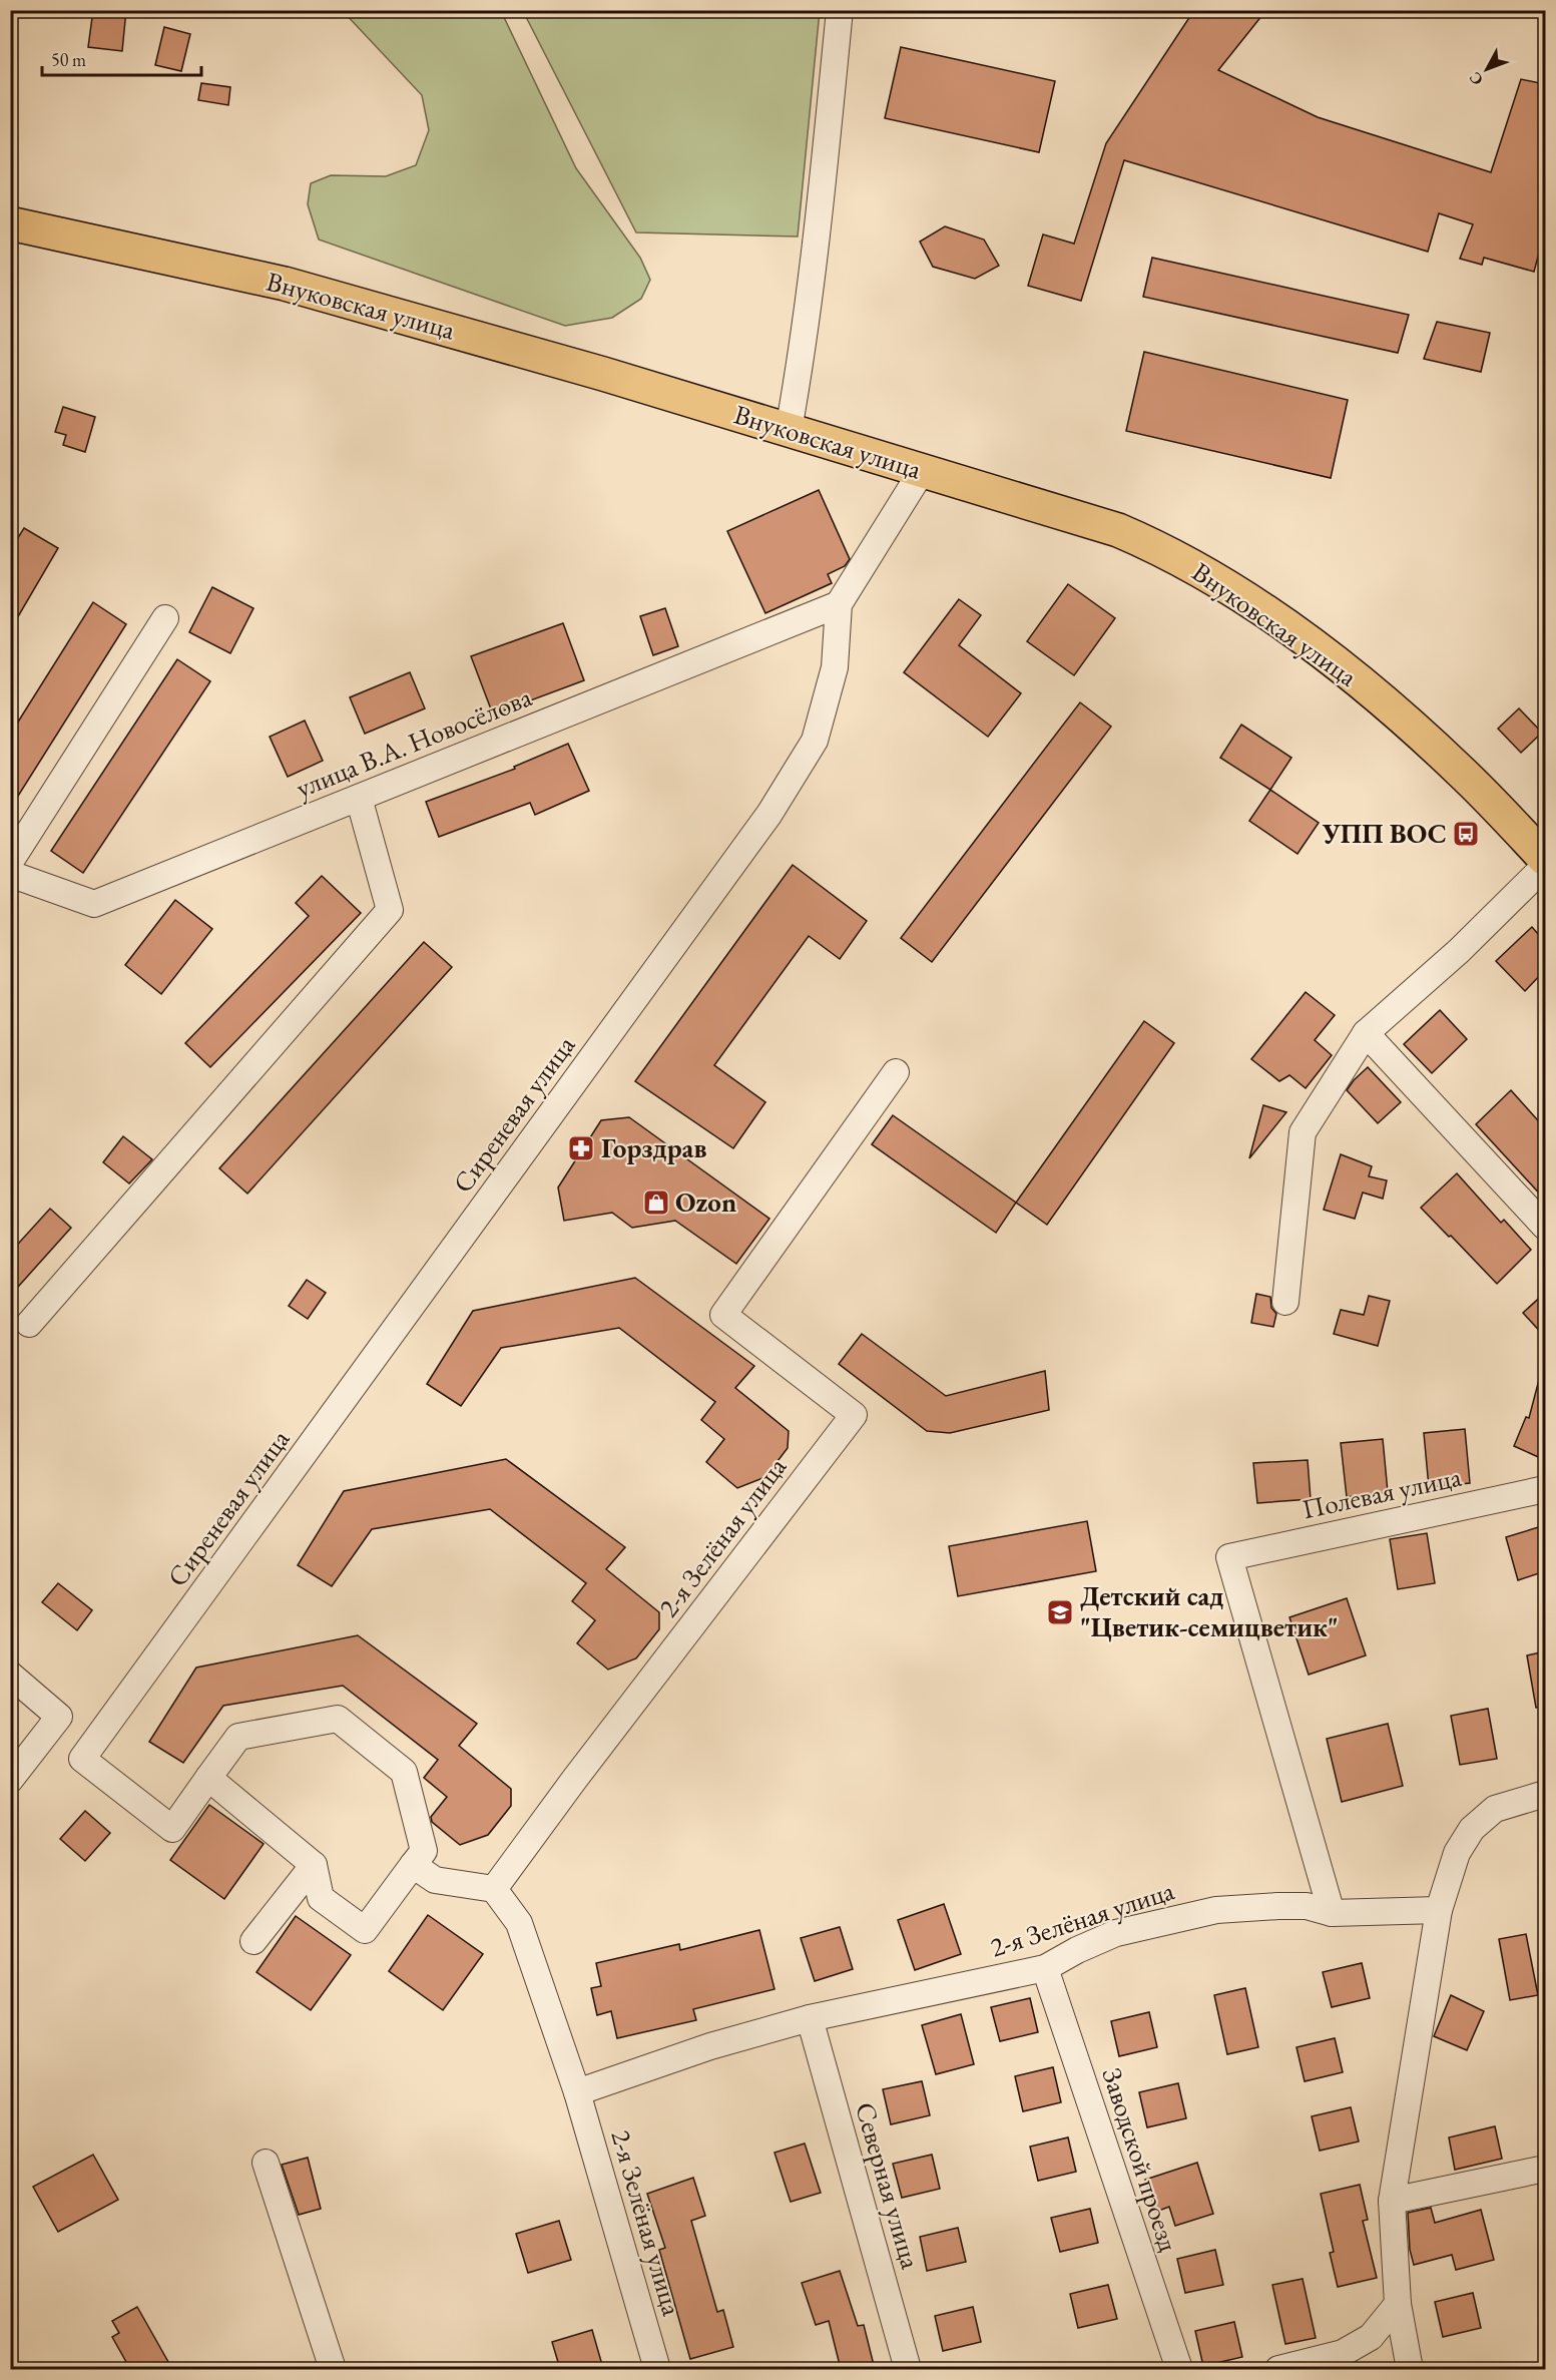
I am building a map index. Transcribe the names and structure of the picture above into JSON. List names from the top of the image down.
{
  "streets": {
    "main road": ["Внуковская улица"],
    "street": [
      "улица В.А. Новосёлова",
      "Сиреневая улица",
      "Полевая улица",
      "2-я Зелёная улица",
      "Заводской проезд",
      "Северная улица"
    ]
  },
  "crossings": [
    ["Внуковская улица", "Сиреневая улица"],
    ["улица В.А. Новосёлова", "Сиреневая улица"],
    ["Полевая улица", "2-я Зелёная улица"],
    ["2-я Зелёная улица", "Заводской проезд"],
    ["2-я Зелёная улица", "Северная улица"]
  ],
  "places": {
    "bus stop": ["УПП ВОС"],
    "pharmacy": ["Горздрав"],
    "shop": ["Ozon"],
    "school or university": ["Детский сад \"Цветик-семицветик\""]
  },
  "scale_bar": "50 m",
  "north": "bottom left"
}
